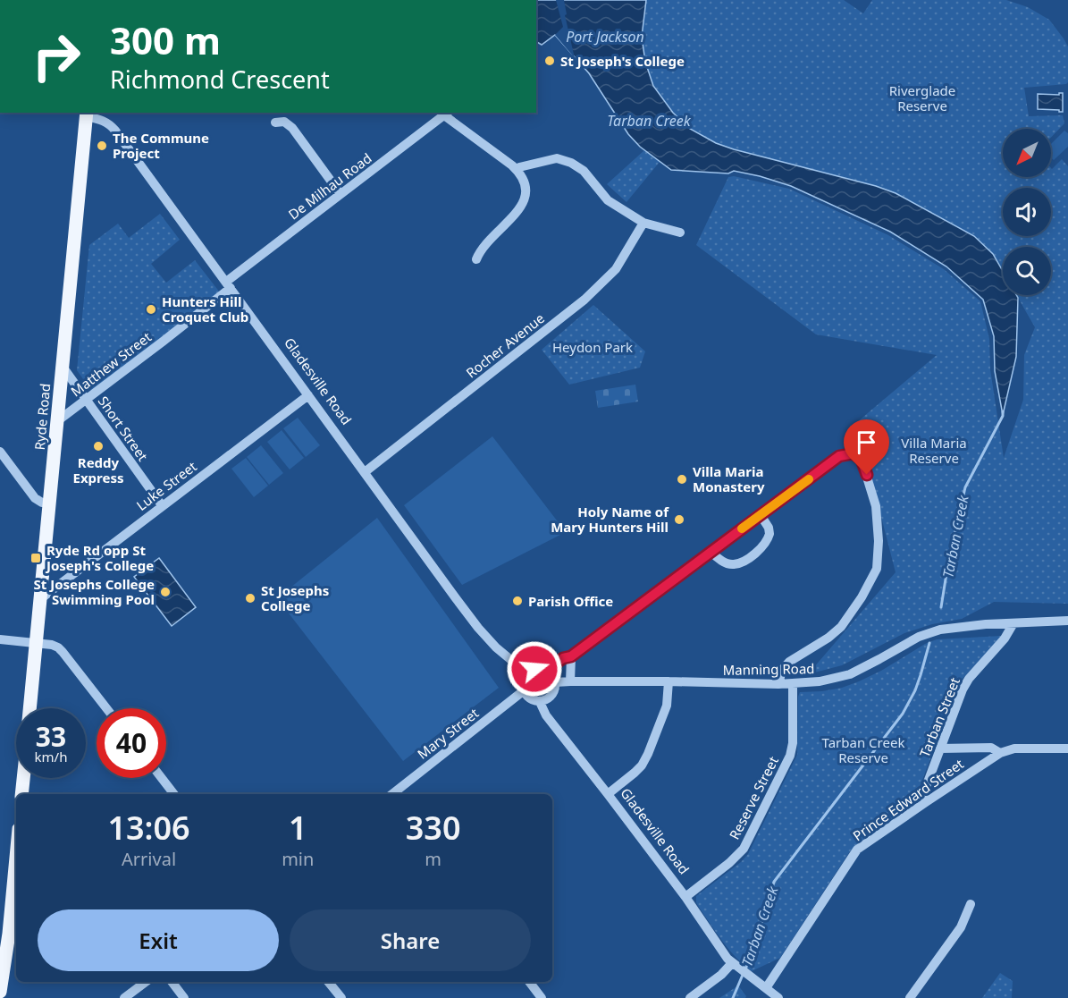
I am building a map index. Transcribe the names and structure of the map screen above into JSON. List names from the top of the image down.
{
  "streets": {
    "main road": ["Ryde Road"],
    "street": [
      "De Milhau Road",
      "Rocher Avenue",
      "Matthew Street",
      "Gladesville Road",
      "Short Street",
      "Luke Street",
      "Manning Road",
      "Tarban Street",
      "Mary Street",
      "Reserve Street",
      "Prince Edward Street"
    ]
  },
  "crossings": [
    ["De Milhau Road", "Matthew Street"],
    ["De Milhau Road", "Gladesville Road"],
    ["Rocher Avenue", "Gladesville Road"],
    ["Matthew Street", "Gladesville Road"],
    ["Matthew Street", "Ryde Road"],
    ["Matthew Street", "Short Street"],
    ["Gladesville Road", "Ryde Road"],
    ["Gladesville Road", "Luke Street"],
    ["Gladesville Road", "Manning Road"],
    ["Gladesville Road", "Mary Street"],
    ["Gladesville Road", "Reserve Street"],
    ["Gladesville Road", "Prince Edward Street"],
    ["Ryde Road", "Short Street"],
    ["Ryde Road", "Luke Street"],
    ["Short Street", "Luke Street"],
    ["Manning Road", "Tarban Street"],
    ["Manning Road", "Mary Street"],
    ["Manning Road", "Reserve Street"],
    ["Tarban Street", "Prince Edward Street"]
  ],
  "water": ["Port Jackson", "Tarban Creek"],
  "parks": [
    "Riverglade Reserve",
    "Heydon Park",
    "Villa Maria Reserve",
    "Tarban Creek Reserve"
  ],
  "places": {
    "other": [
      "St Joseph's College",
      "The Commune Project",
      "Hunters Hill Croquet Club",
      "Reddy Express",
      "Villa Maria Monastery",
      "Holy Name of Mary Hunters Hill",
      "St Josephs College Swimming Pool",
      "St Josephs College",
      "Parish Office"
    ],
    "transit": ["Ryde Rd opp St Joseph's College"]
  },
  "north": "bottom left",
  "page": {
    "turn": ["300 m", "Richmond Crescent"],
    "speed": "33 km/h",
    "limit": "40",
    "eta": [
      "13:06",
      "Arrival",
      "1",
      "min",
      "330",
      "m"
    ],
    "buttons": ["Exit", "Share"]
  }
}
